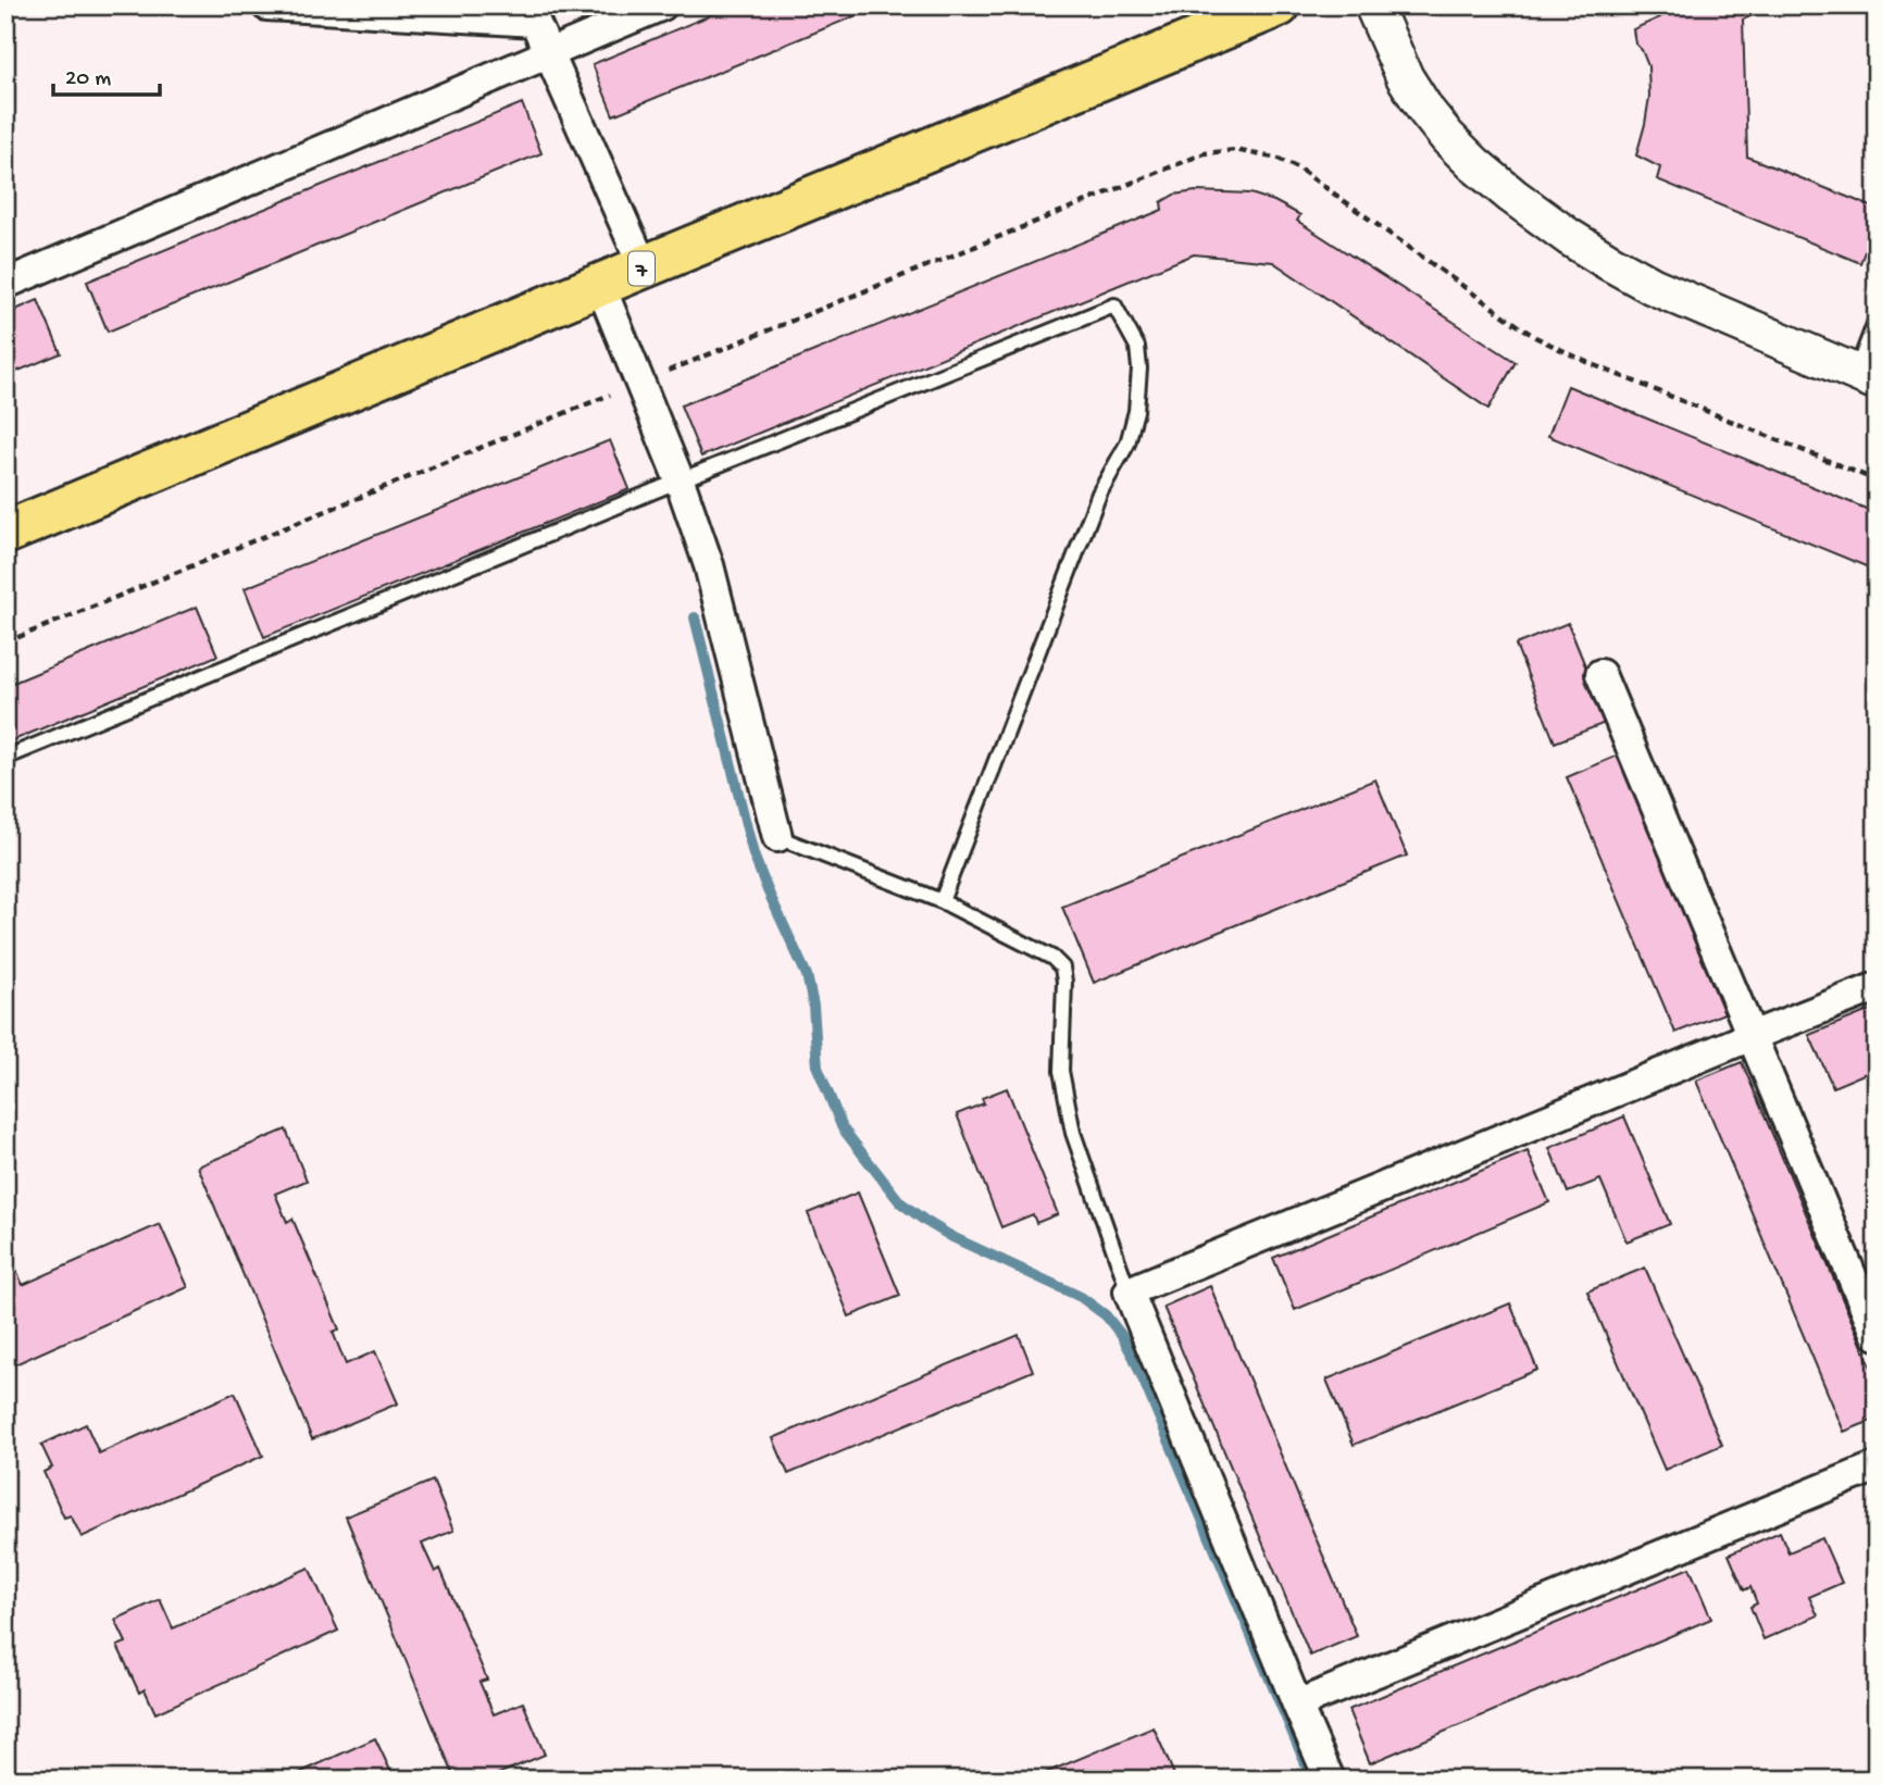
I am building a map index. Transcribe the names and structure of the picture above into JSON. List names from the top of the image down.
{
  "streets": {
    "highway": ["7"]
  },
  "scale_bar": "20 m"
}
